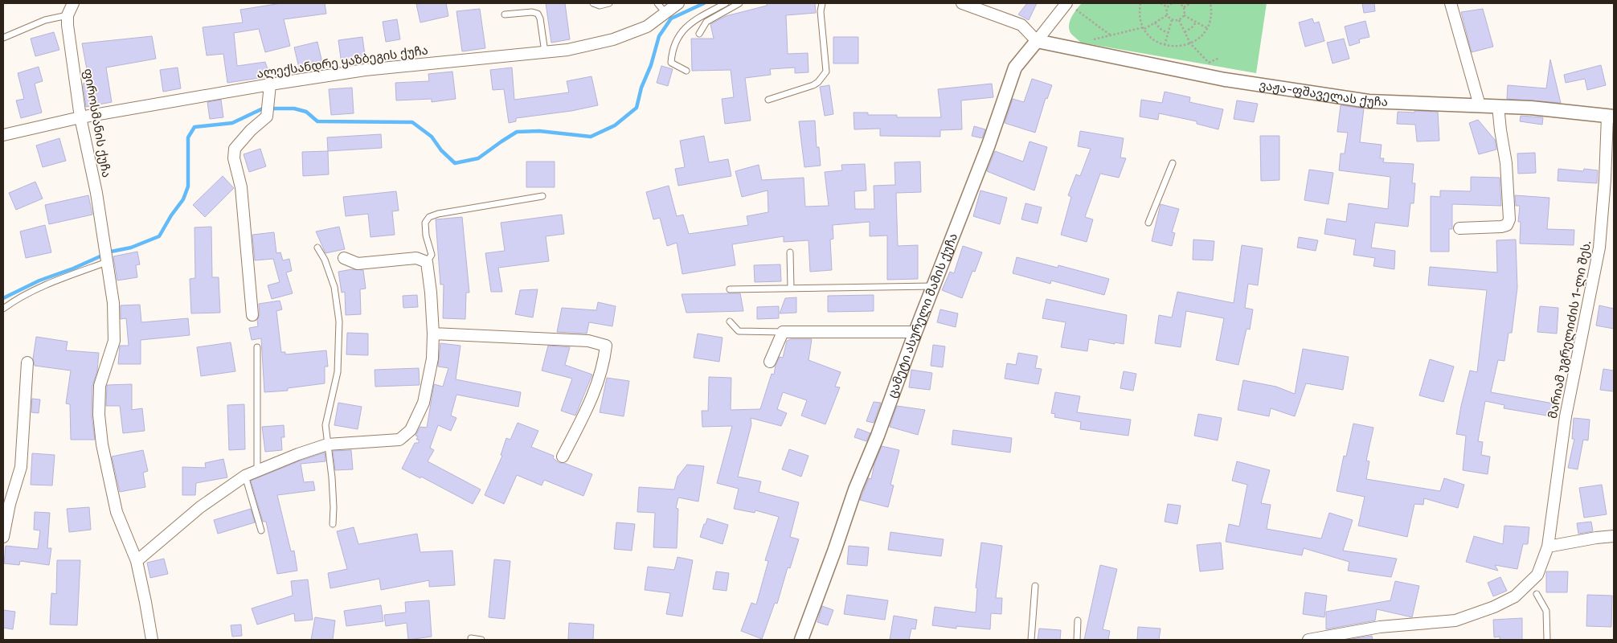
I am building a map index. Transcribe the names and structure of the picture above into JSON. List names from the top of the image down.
{
  "streets": {
    "street": [
      "ალექსანდრე ყაზბეგის ქუჩა",
      "ვაჟა-ფშაველას ქუჩა",
      "ფიროსმანის ქუჩა",
      "ცამეტი ასურელი მამის ქუჩა",
      "მარიამ უგრელიძის 1-ლი შეს."
    ]
  },
  "crossings": [
    ["ალექსანდრე ყაზბეგის ქუჩა", "ფიროსმანის ქუჩა"],
    ["ვაჟა-ფშაველას ქუჩა", "ცამეტი ასურელი მამის ქუჩა"],
    ["ვაჟა-ფშაველას ქუჩა", "მარიამ უგრელიძის 1-ლი შეს."]
  ]
}
